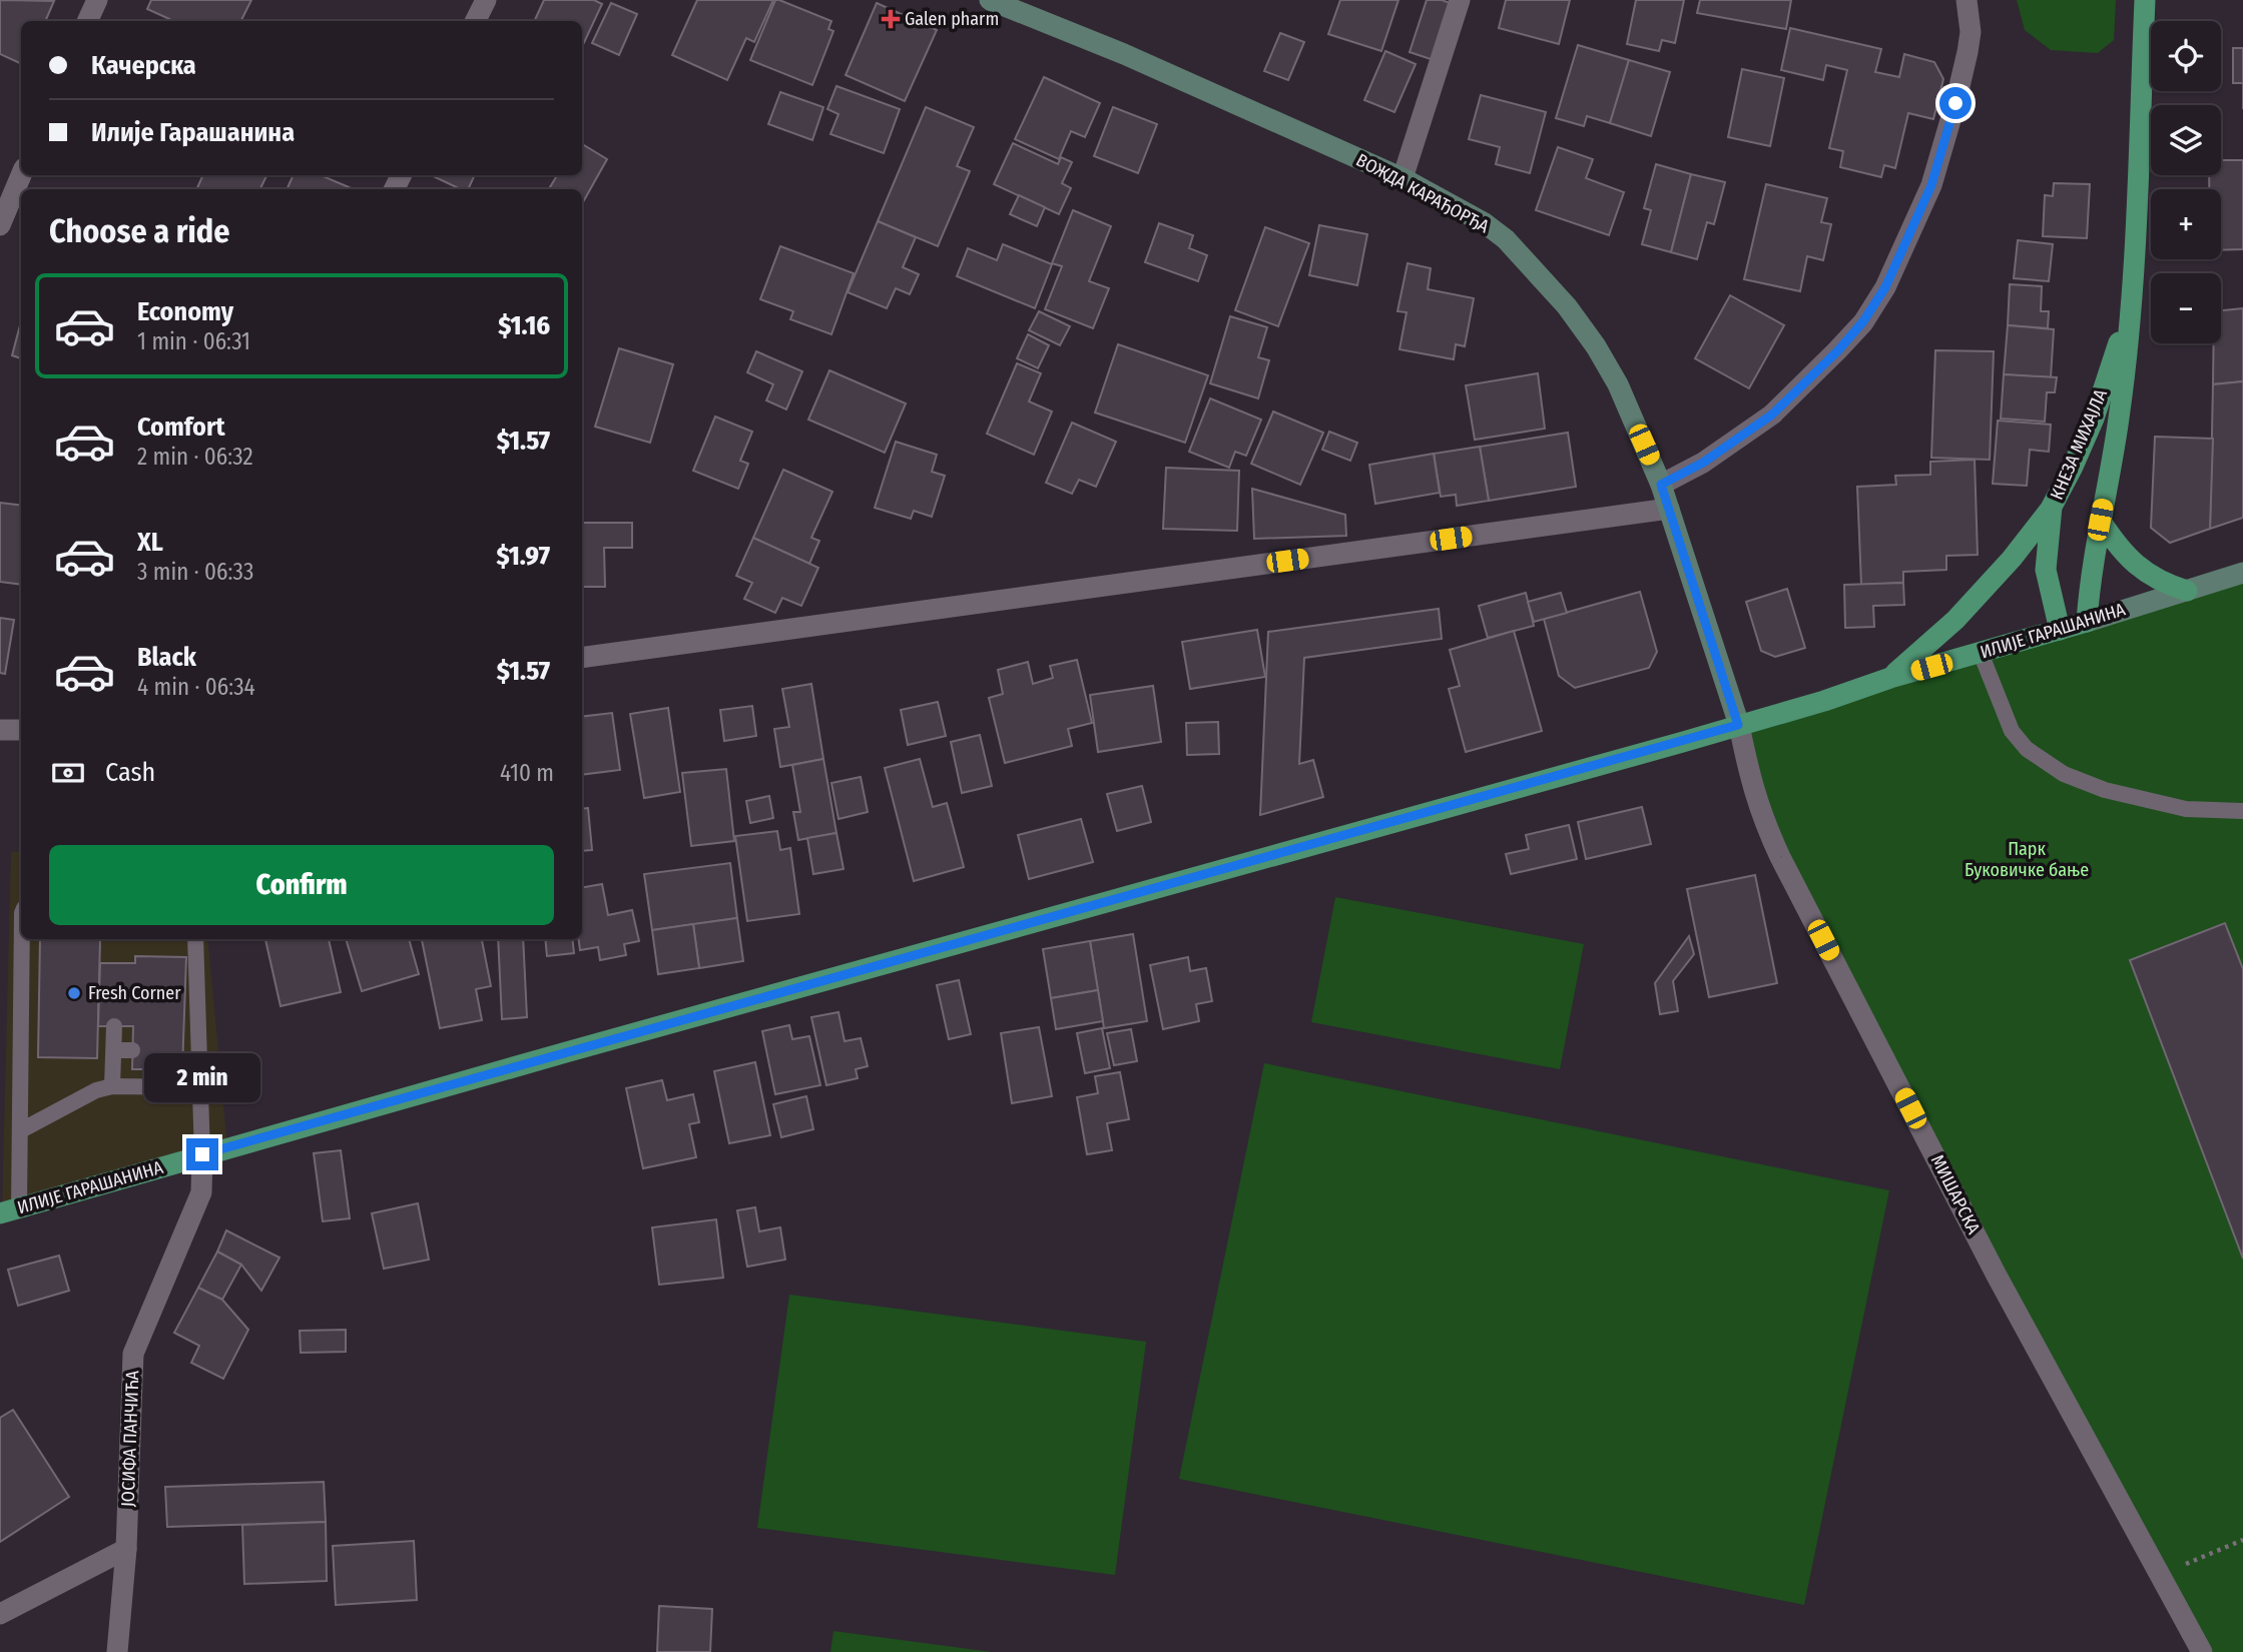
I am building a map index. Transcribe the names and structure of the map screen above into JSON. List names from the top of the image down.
{
  "streets": {
    "main road": ["ВОЖДА КАРАЂОРЂА", "КНЕЗА МИХАЈЛА", "ИЛИЈЕ ГАРАШАНИНА"],
    "street": ["МИШАРСКА", "ЈОСИФА ПАНЧИЋА"]
  },
  "crossings": [
    ["ВОЖДА КАРАЂОРЂА", "ИЛИЈЕ ГАРАШАНИНА"],
    ["ВОЖДА КАРАЂОРЂА", "МИШАРСКА"],
    ["КНЕЗА МИХАЈЛА", "ИЛИЈЕ ГАРАШАНИНА"],
    ["ИЛИЈЕ ГАРАШАНИНА", "МИШАРСКА"],
    ["ИЛИЈЕ ГАРАШАНИНА", "ЈОСИФА ПАНЧИЋА"]
  ],
  "parks": ["Парк Буковичке бање"],
  "places": {
    "health": ["Galen pharm"],
    "other": ["Fresh Corner"]
  },
  "page": {
    "map_buttons": ["+", "−"],
    "banner": ["Качерска", "Илије Гарашанина"],
    "heading": "Choose a ride",
    "list": [
      {
        "name": "Economy",
        "note": "1 min · 06:31",
        "value": "$1.16"
      },
      {
        "name": "Comfort",
        "note": "2 min · 06:32",
        "value": "$1.57"
      },
      {
        "name": "XL",
        "note": "3 min · 06:33",
        "value": "$1.97"
      },
      {
        "name": "Black",
        "note": "4 min · 06:34",
        "value": "$1.57"
      }
    ],
    "pay": ["Cash", "410 m"],
    "buttons": "Confirm",
    "bubble": "2 min"
  }
}
